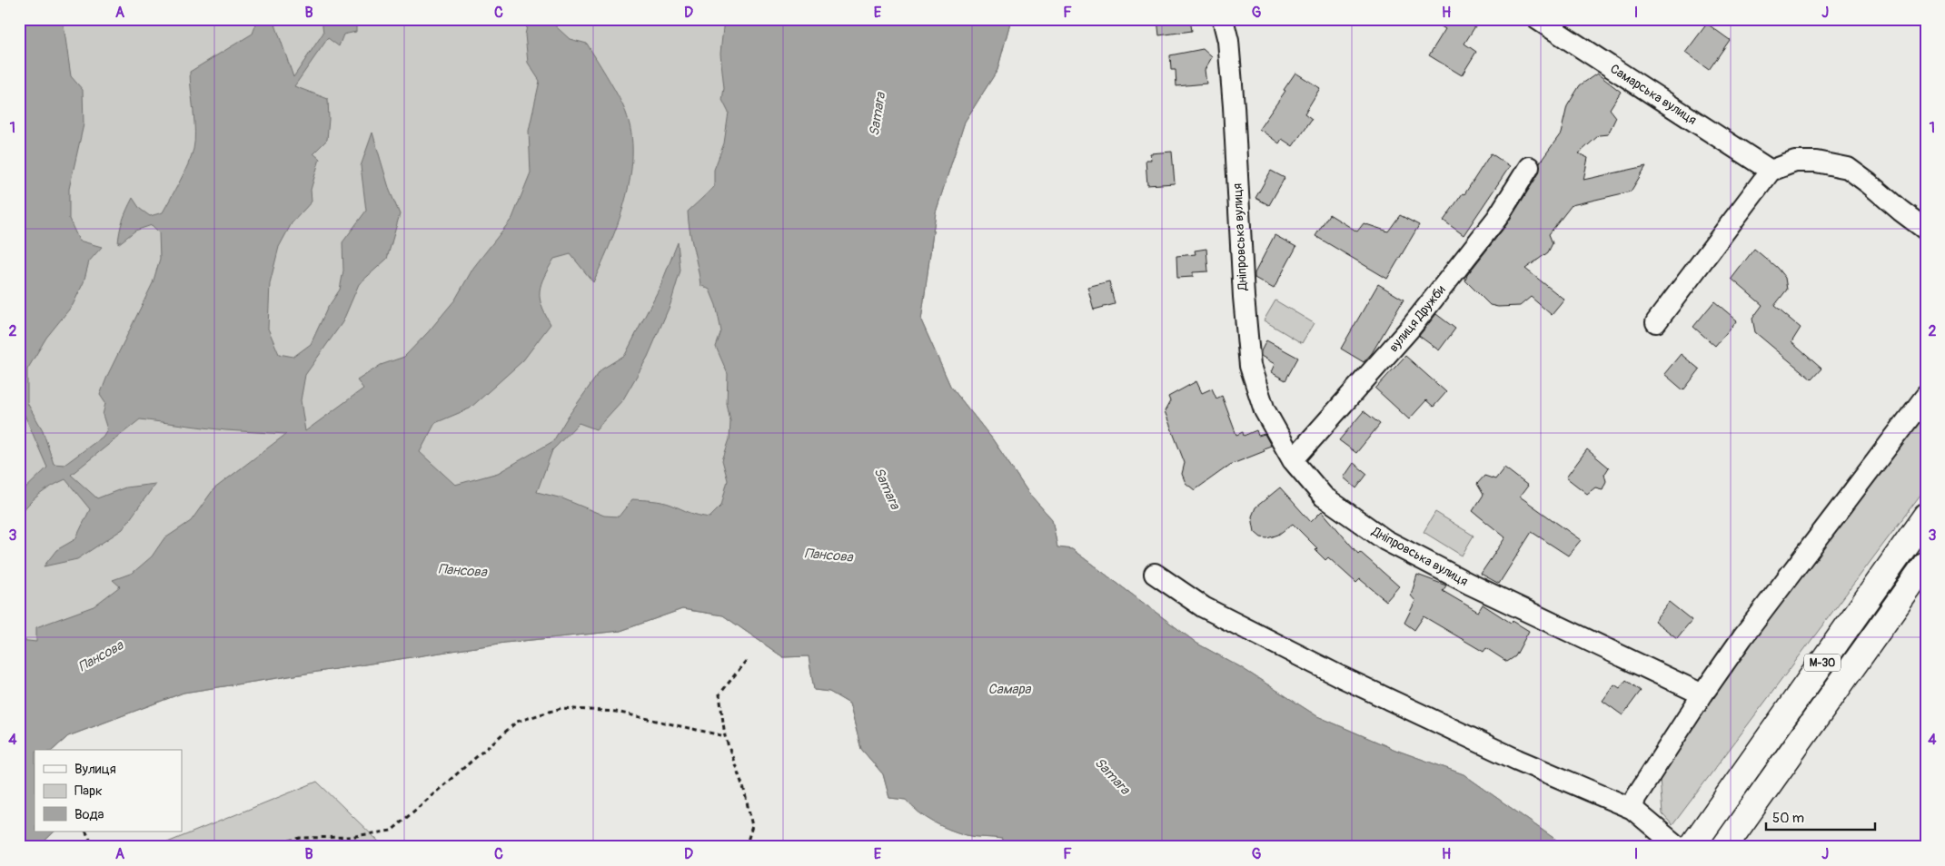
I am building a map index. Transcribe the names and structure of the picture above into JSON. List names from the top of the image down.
{
  "streets": {
    "highway": ["М-30"],
    "street": ["Самарська вулиця", "Дніпровська вулиця", "вулиця Дружби"]
  },
  "crossings": [
    ["Дніпровська вулиця", "вулиця Дружби"]
  ],
  "water": ["Samara", "Пансова", "Самара"],
  "legend": ["Вулиця", "Парк", "Вода"],
  "scale_bar": "50 m",
  "grid": {
    "columns": [
      "A",
      "B",
      "C",
      "D",
      "E",
      "F",
      "G",
      "H",
      "I",
      "J"
    ],
    "rows": [
      "1",
      "2",
      "3",
      "4"
    ]
  }
}
